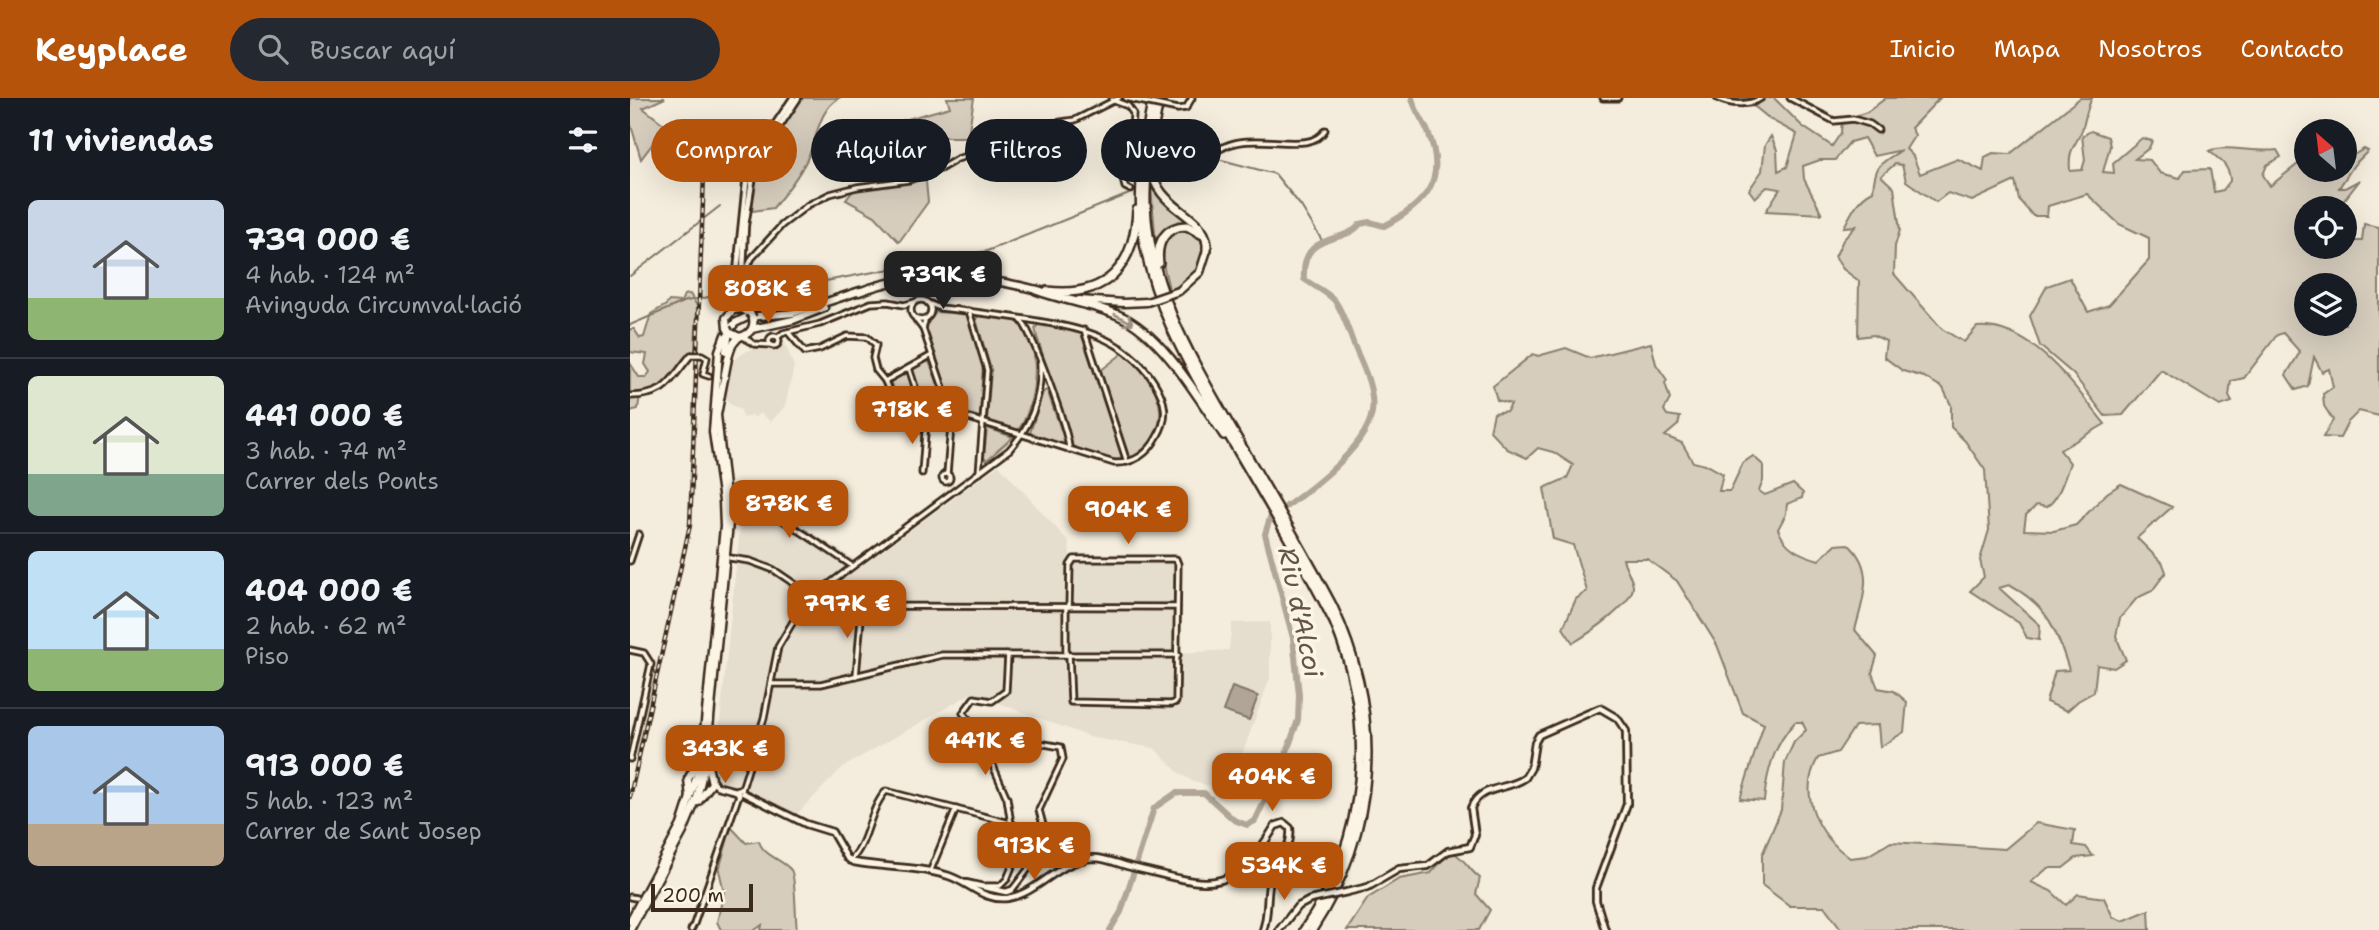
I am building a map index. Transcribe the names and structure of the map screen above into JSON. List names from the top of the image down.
{
  "water": ["Riu d'Alcoi"],
  "scale_bar": "200 m",
  "north": "top left",
  "page": {
    "header": "Keyplace",
    "search": "Buscar aquí",
    "nav": [
      "Inicio",
      "Mapa",
      "Nosotros",
      "Contacto"
    ],
    "heading": "11 viviendas",
    "chip": [
      "Comprar",
      "Alquilar",
      "Filtros",
      "Nuevo"
    ],
    "list": [
      {
        "name": "739 000 €",
        "note": "4 hab. · 124 m² · Avinguda Circumval·lació"
      },
      {
        "name": "441 000 €",
        "note": "3 hab. · 74 m² · Carrer dels Ponts"
      },
      {
        "name": "404 000 €",
        "note": "2 hab. · 62 m² · Piso"
      },
      {
        "name": "913 000 €",
        "note": "5 hab. · 123 m² · Carrer de Sant Josep"
      }
    ],
    "price": [
      "739K €",
      "808K €",
      "718K €",
      "878K €",
      "904K €",
      "797K €",
      "441K €",
      "343K €",
      "404K €",
      "913K €",
      "534K €"
    ],
    "scale": "200 m"
  }
}
